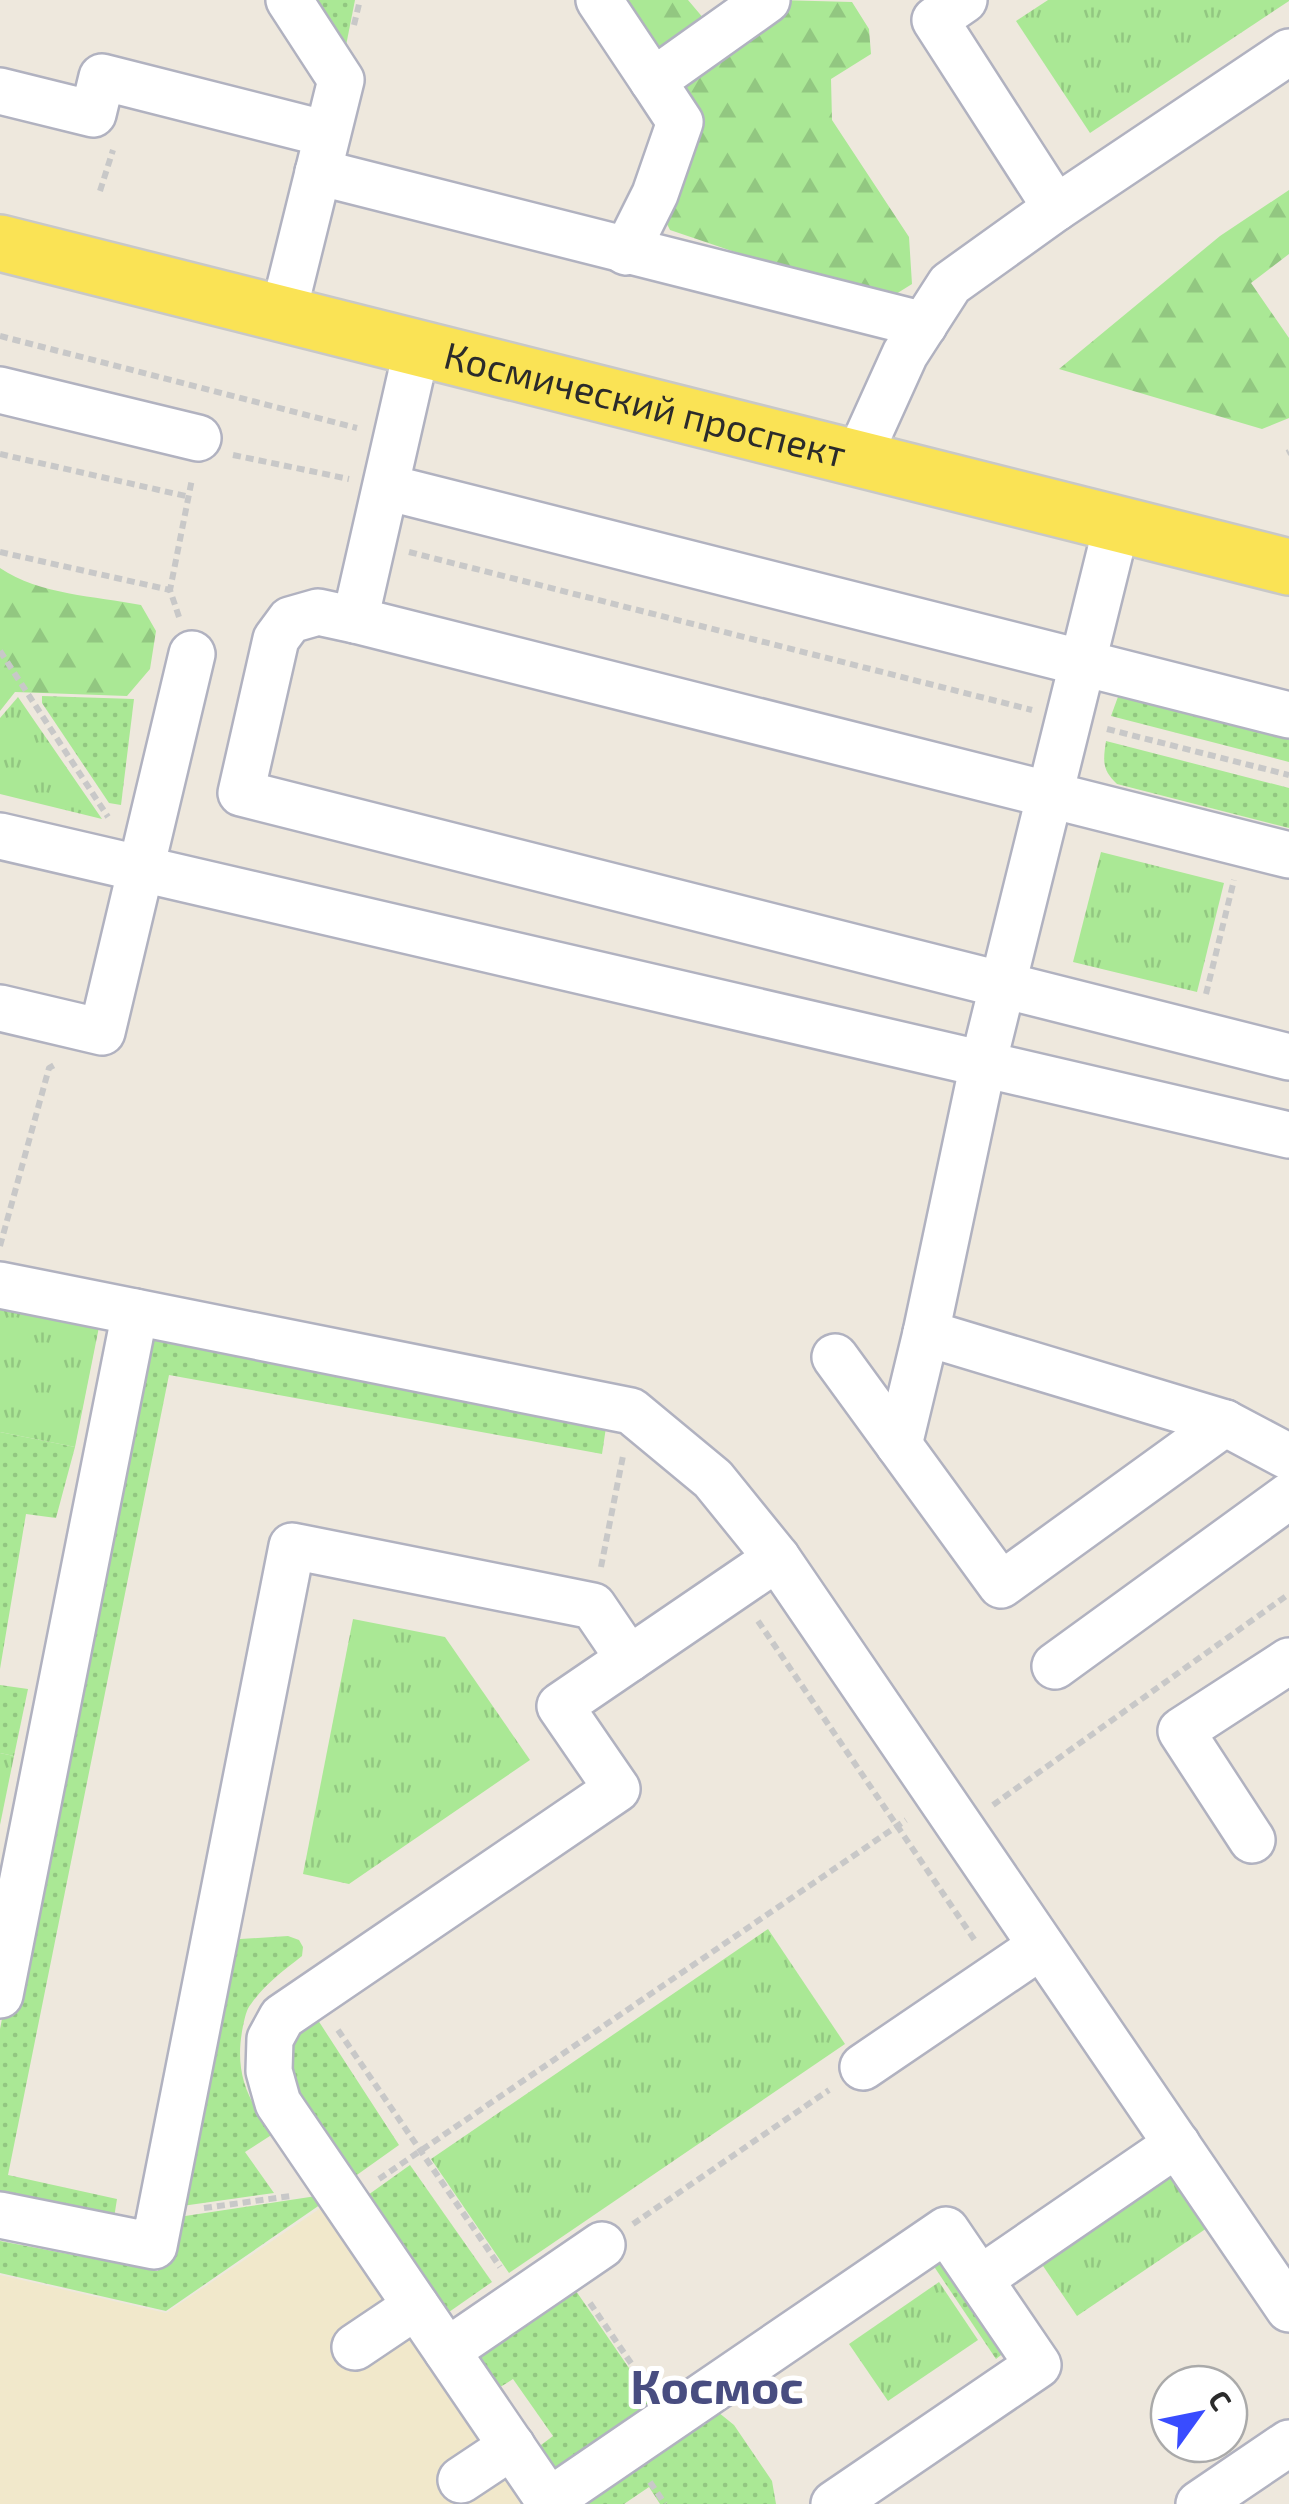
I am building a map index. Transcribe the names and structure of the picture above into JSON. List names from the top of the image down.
{
  "streets": {
    "main road": ["Космический проспект"]
  },
  "districts": ["Космос"],
  "north": "top right"
}
